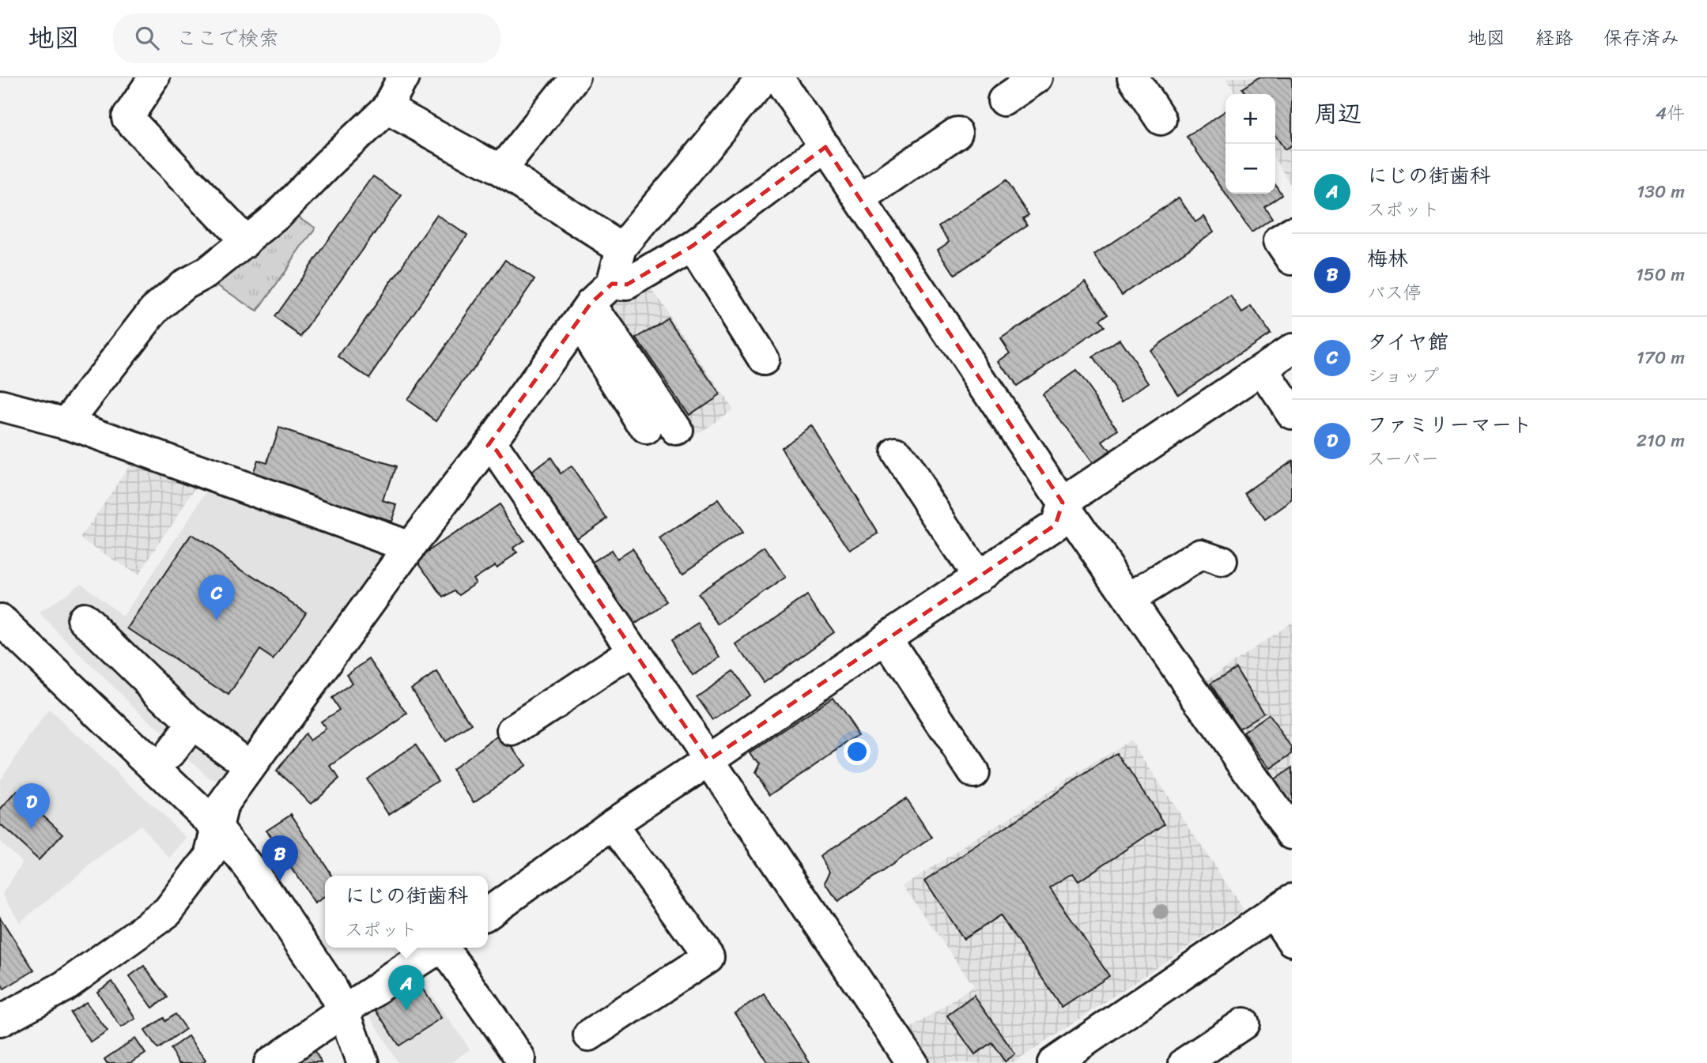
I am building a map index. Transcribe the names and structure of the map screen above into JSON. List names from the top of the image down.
{
  "page": {
    "header": "地図",
    "search": "ここで検索",
    "nav": ["地図", "経路", "保存済み"],
    "heading": ["周辺", "4件"],
    "map_buttons": ["+", "−"],
    "list": [
      {
        "mark": "A",
        "name": "にじの街歯科",
        "note": "スポット",
        "value": "130 m"
      },
      {
        "mark": "B",
        "name": "梅林",
        "note": "バス停",
        "value": "150 m"
      },
      {
        "mark": "C",
        "name": "タイヤ館",
        "note": "ショップ",
        "value": "170 m"
      },
      {
        "mark": "D",
        "name": "ファミリーマート",
        "note": "スーパー",
        "value": "210 m"
      }
    ],
    "pins": [
      "C",
      "D",
      "B",
      "A"
    ],
    "popup": ["にじの街歯科", "スポット"]
  }
}
